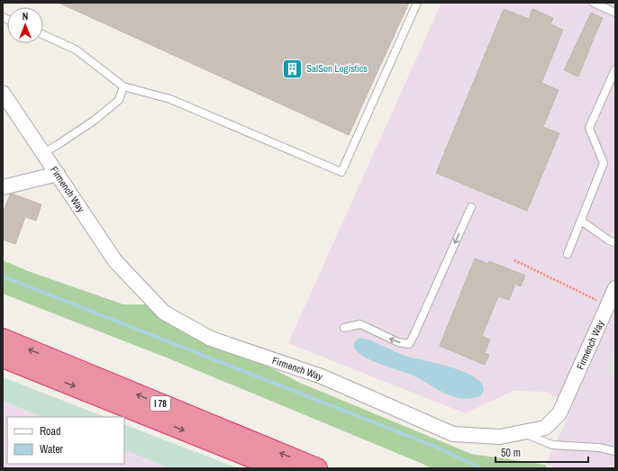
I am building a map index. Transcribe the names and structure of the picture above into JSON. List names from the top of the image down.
{
  "streets": {
    "highway": ["I 78"],
    "street": ["Firmench Way"]
  },
  "places": {
    "building": ["SalSon Logistics"]
  },
  "legend": ["Road", "Water"],
  "scale_bar": "50 m",
  "north": "top"
}
